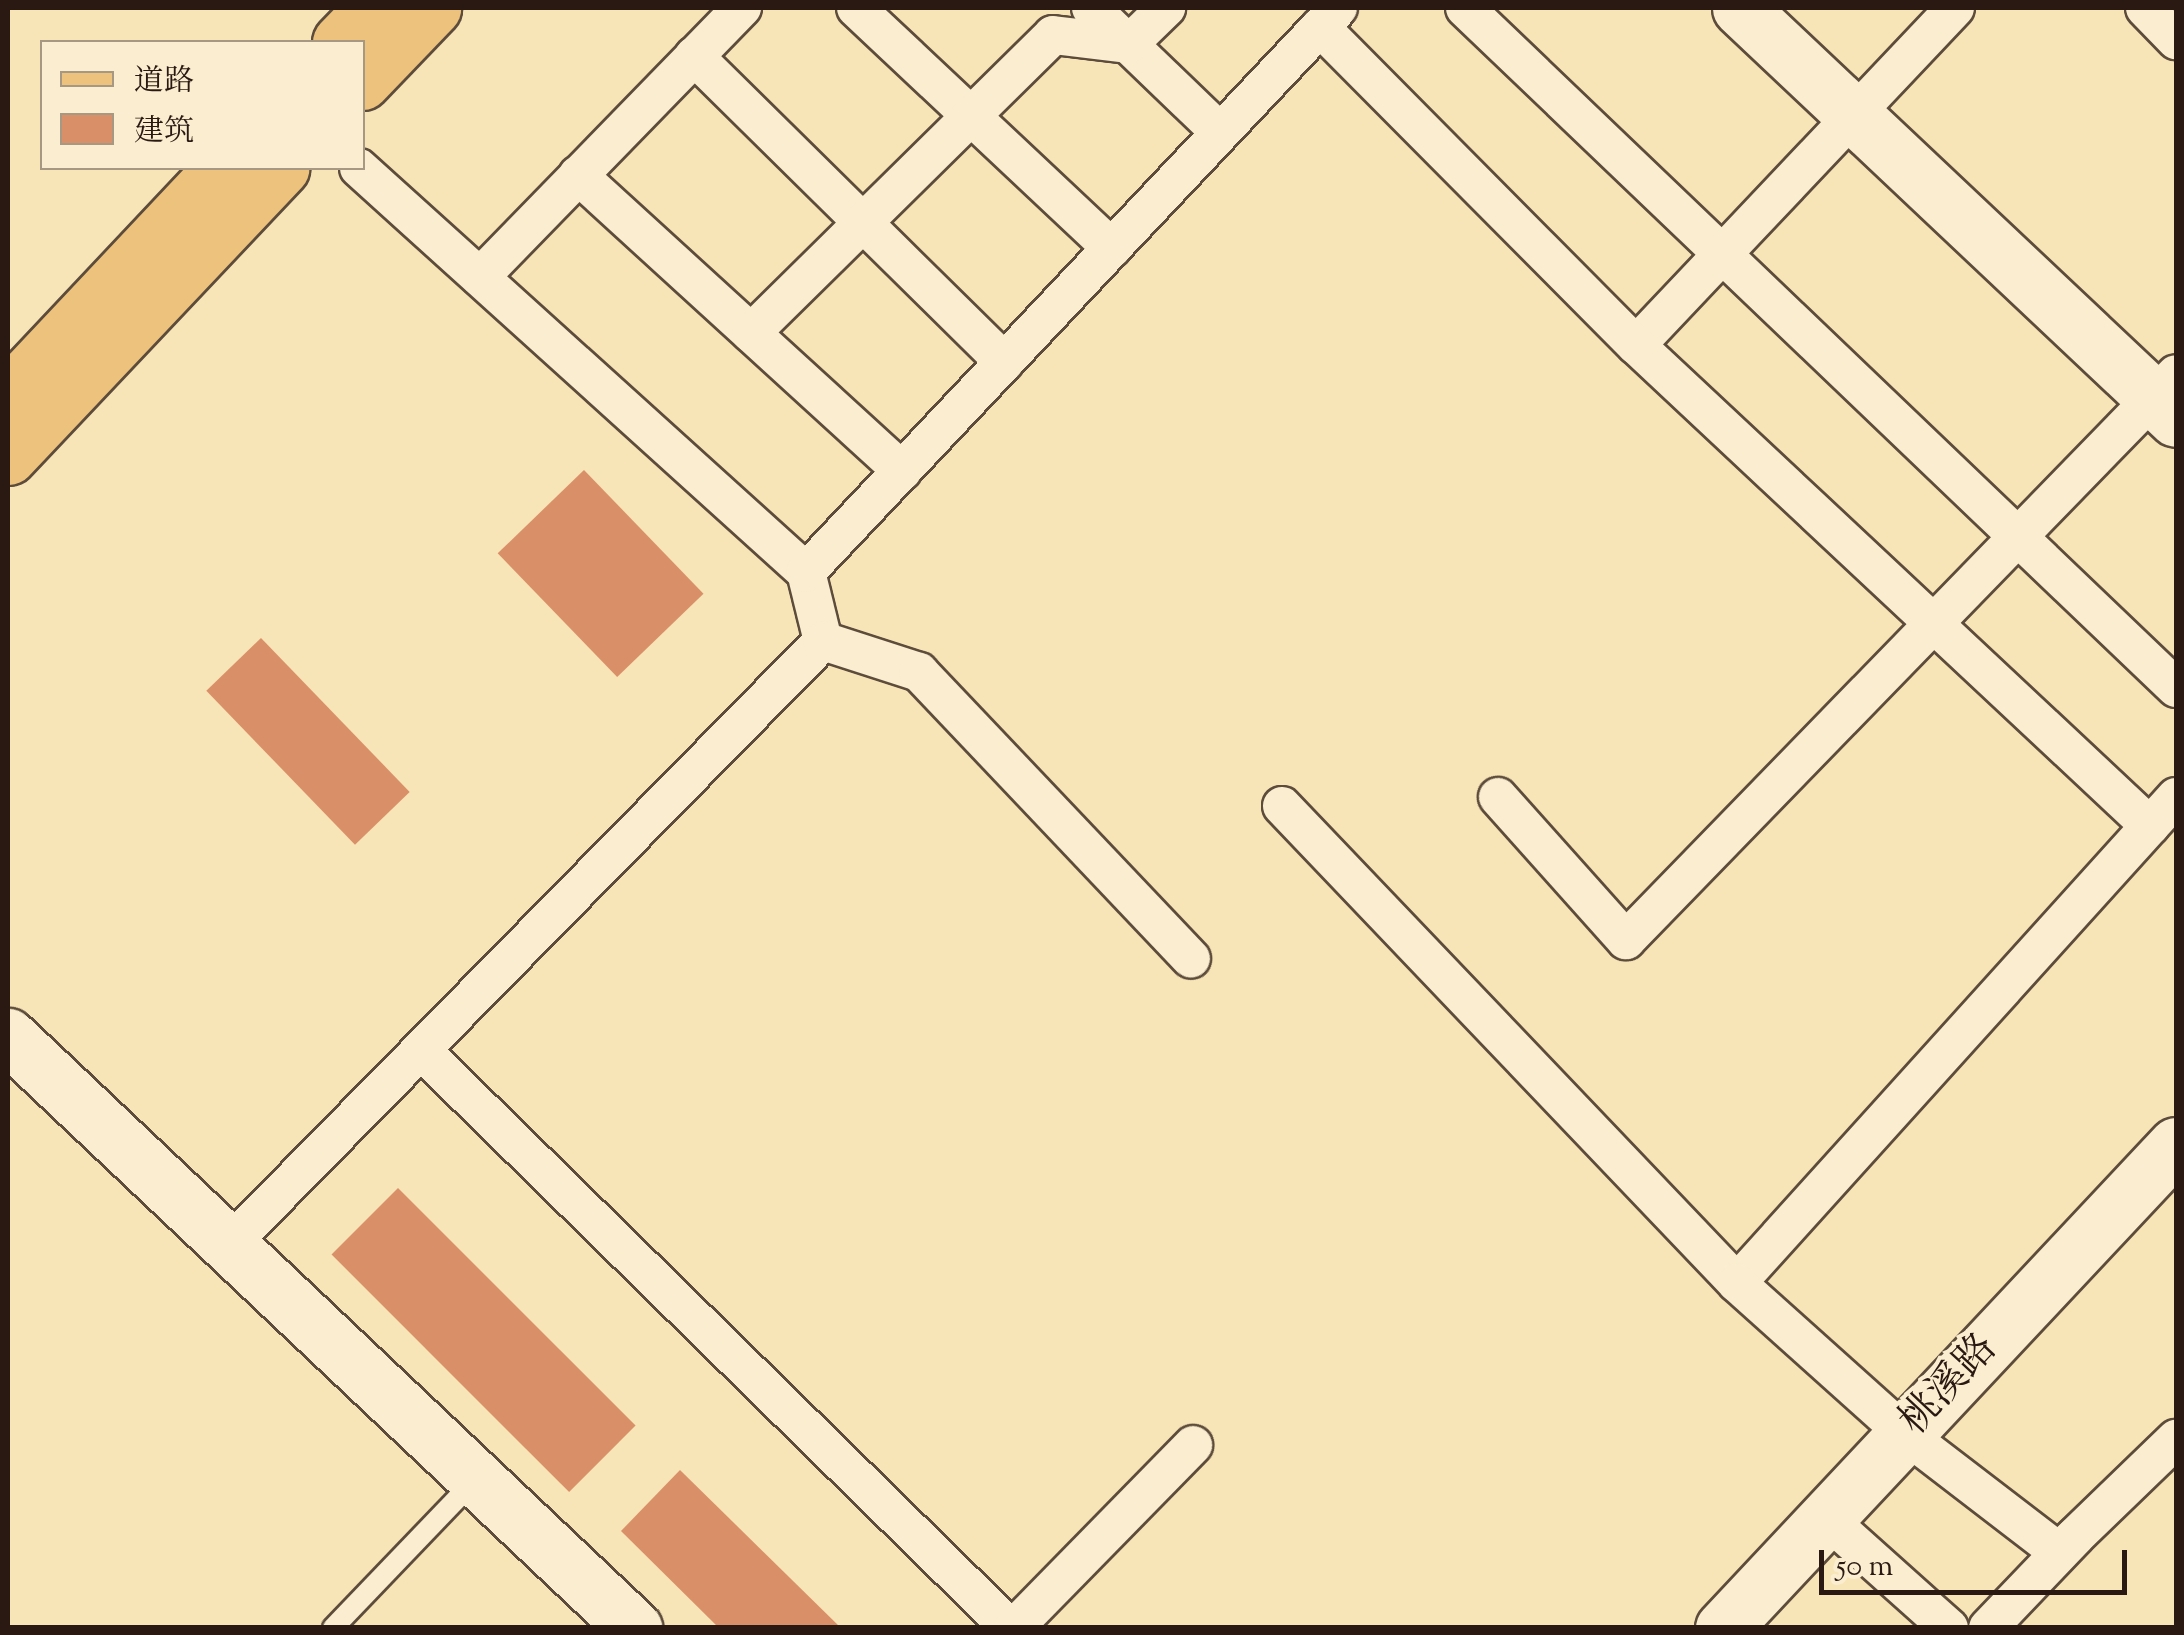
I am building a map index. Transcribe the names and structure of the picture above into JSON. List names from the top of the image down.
{
  "streets": {
    "street": ["桃溪路"]
  },
  "legend": ["道路", "建筑"],
  "scale_bar": "50 m"
}
